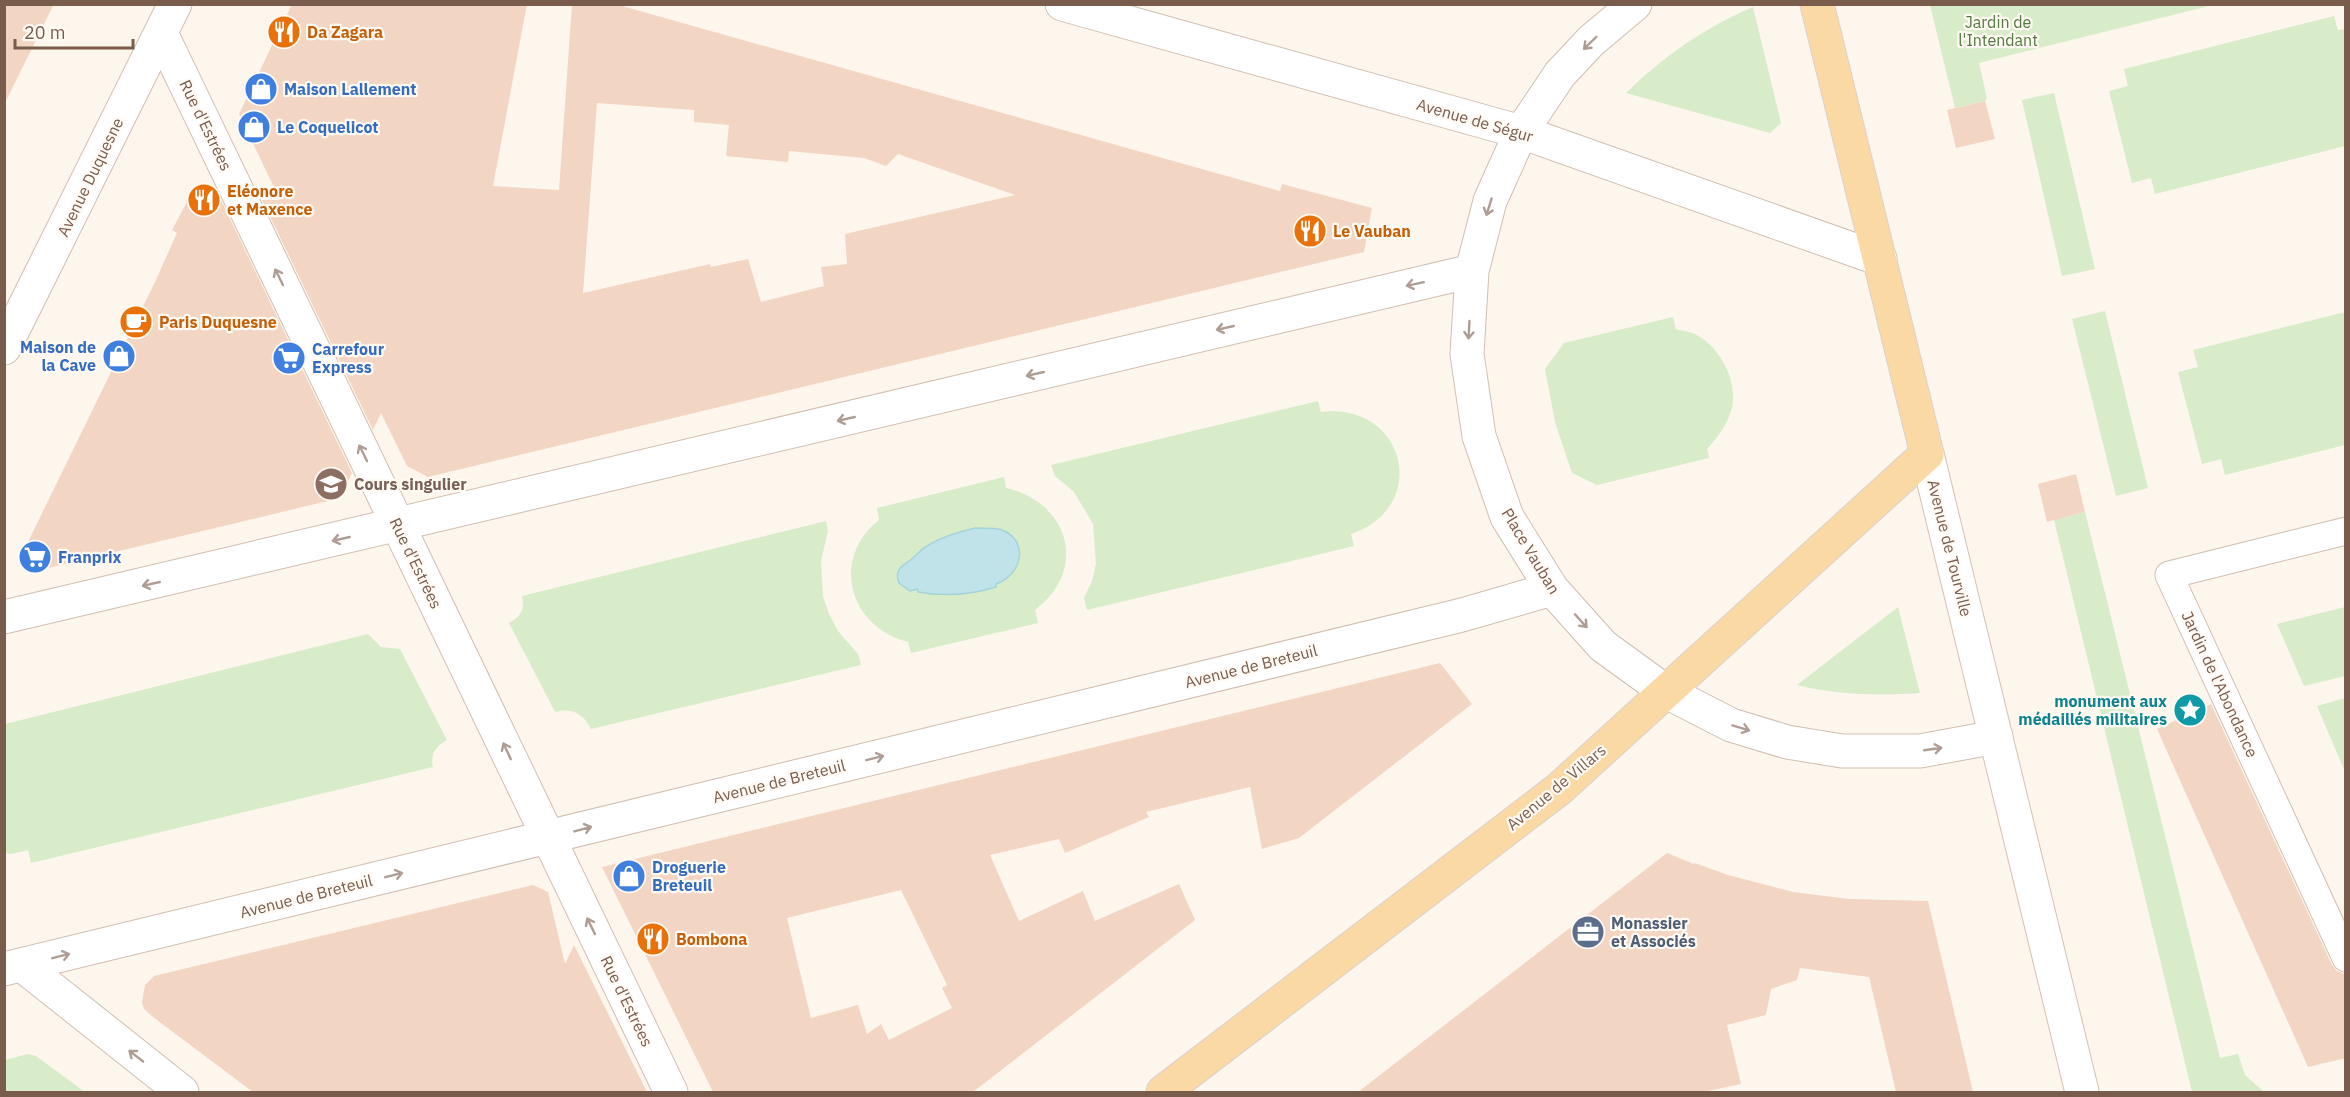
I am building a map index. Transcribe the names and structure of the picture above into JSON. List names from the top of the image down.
{
  "streets": {
    "main road": ["Avenue de Tourville", "Avenue de Villars"],
    "street": [
      "Avenue de Ségur",
      "Rue d'Estrées",
      "Avenue Duquesne",
      "Place Vauban",
      "Avenue de Breteuil",
      "Jardin de l'Abondance"
    ]
  },
  "crossings": [
    ["Avenue de Ségur", "Avenue de Tourville"],
    ["Avenue de Ségur", "Place Vauban"],
    ["Rue d'Estrées", "Avenue Duquesne"],
    ["Rue d'Estrées", "Avenue de Breteuil"],
    ["Avenue de Tourville", "Place Vauban"],
    ["Avenue de Tourville", "Avenue de Villars"],
    ["Place Vauban", "Avenue de Breteuil"],
    ["Place Vauban", "Avenue de Villars"]
  ],
  "one_way": ["Rue d'Estrées", "Avenue de Breteuil"],
  "parks": ["Jardin de l'Intendant"],
  "places": {
    "restaurant": [
      "Da Zagara",
      "Eléonore et Maxence",
      "Le Vauban",
      "Bombona"
    ],
    "shop": [
      "Maison Lallement",
      "Le Coquelicot",
      "Maison de la Cave",
      "Droguerie Breteuil"
    ],
    "cafe": ["Paris Duquesne"],
    "supermarket": ["Carrefour Express", "Franprix"],
    "school or university": ["Cours singulier"],
    "place": ["monument aux médaillés militaires"],
    "office": ["Monassier et Associés"]
  },
  "scale_bar": "20 m"
}
